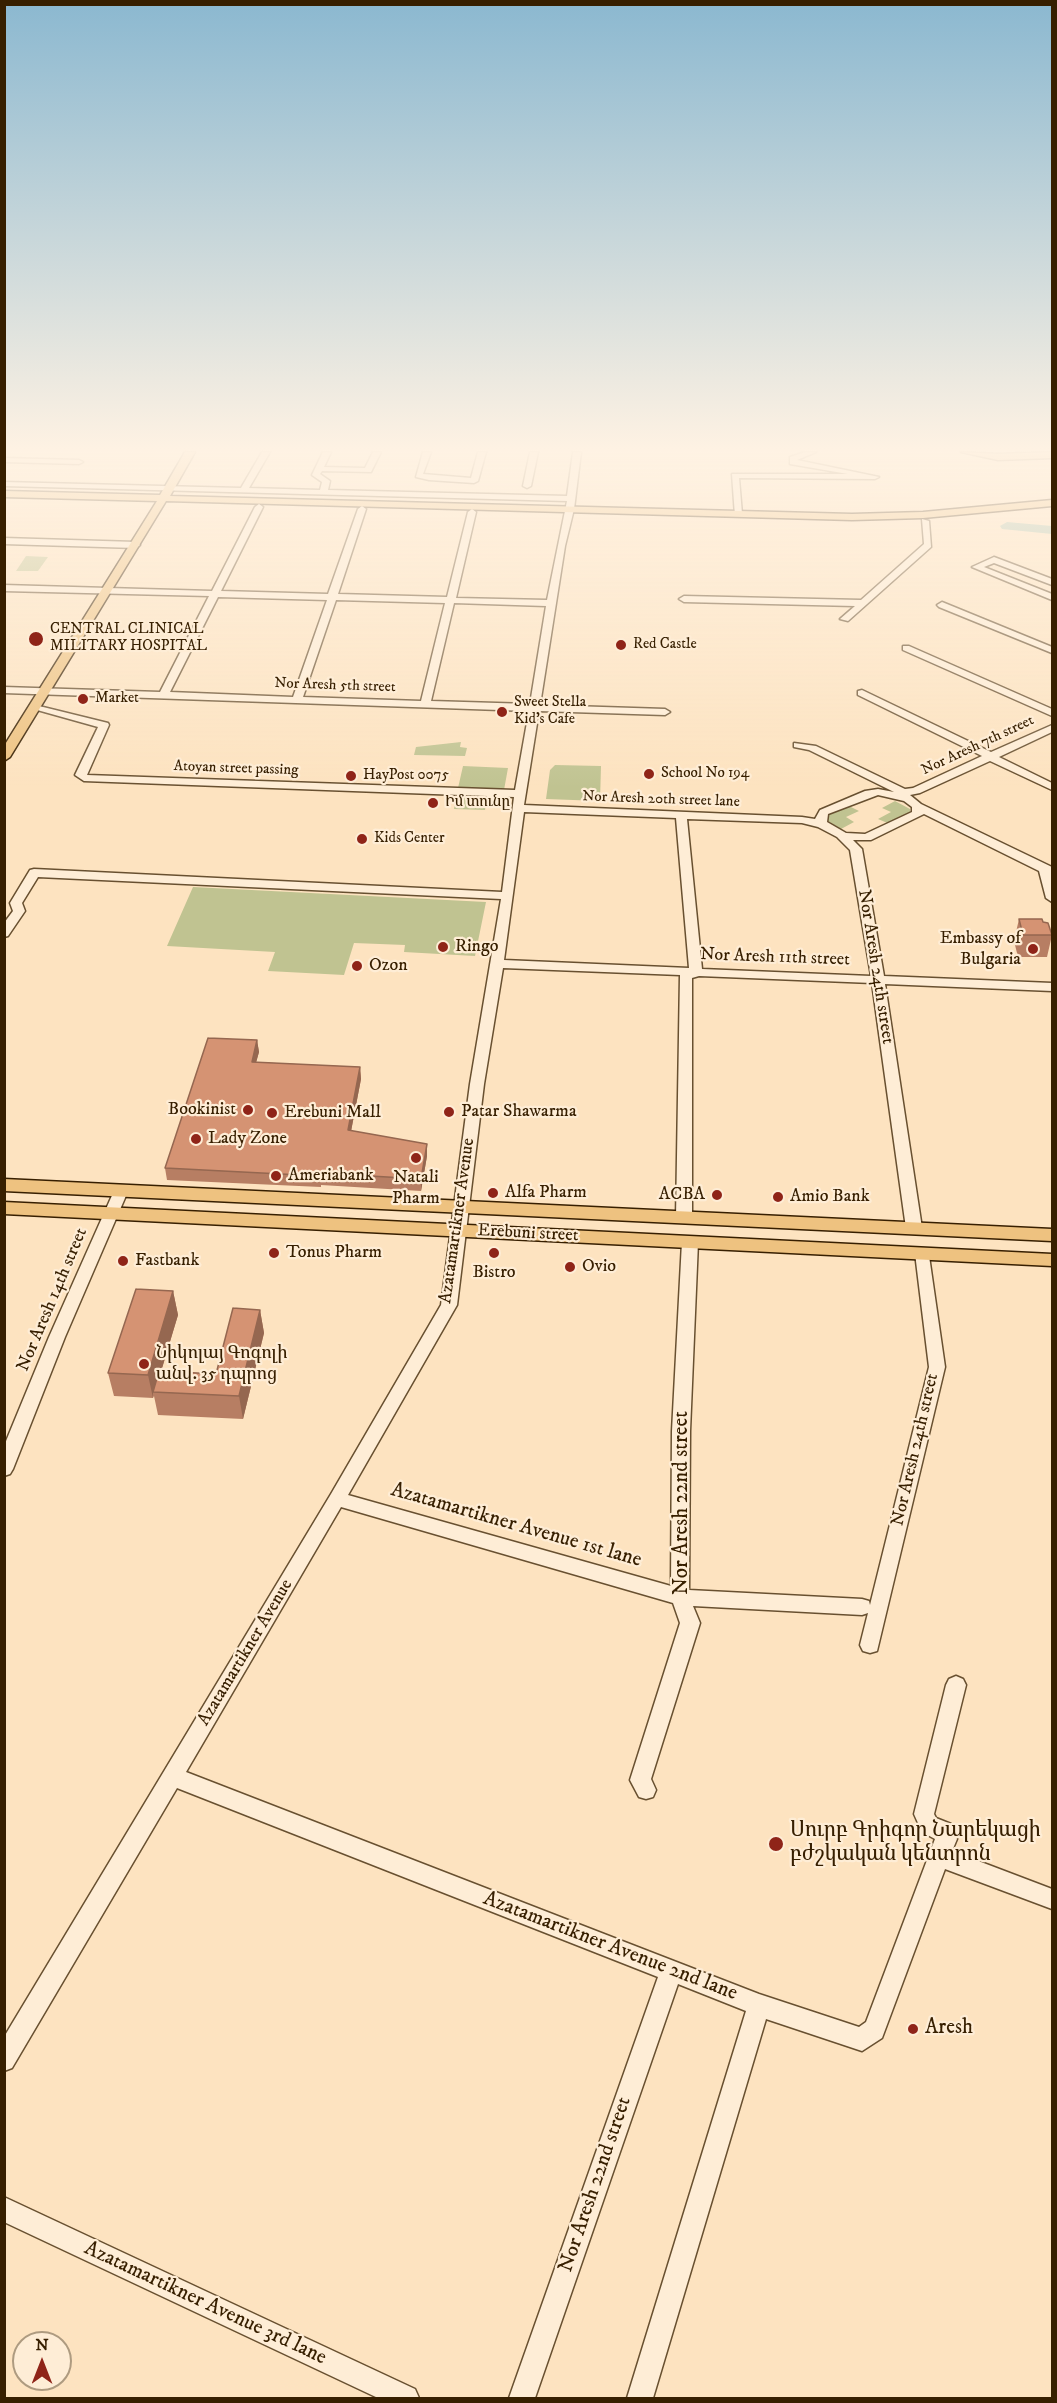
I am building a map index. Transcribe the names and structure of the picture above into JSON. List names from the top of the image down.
{
  "streets": {
    "main road": ["Erebuni street"],
    "street": [
      "Nor Aresh 5th street",
      "Nor Aresh 7th street",
      "Atoyan street passing",
      "Nor Aresh 20th street lane",
      "Nor Aresh 11th street",
      "Nor Aresh 24th street",
      "Azatamartikner Avenue",
      "Nor Aresh 14th street",
      "Nor Aresh 22nd street",
      "Azatamartikner Avenue 1st lane",
      "Azatamartikner Avenue 2nd lane",
      "Azatamartikner Avenue 3rd lane"
    ]
  },
  "crossings": [
    ["Nor Aresh 5th street", "Azatamartikner Avenue"],
    ["Atoyan street passing", "Azatamartikner Avenue"],
    ["Nor Aresh 20th street lane", "Azatamartikner Avenue"],
    ["Nor Aresh 11th street", "Nor Aresh 24th street"],
    ["Nor Aresh 11th street", "Azatamartikner Avenue"],
    ["Nor Aresh 24th street", "Erebuni street"],
    ["Azatamartikner Avenue", "Erebuni street"],
    ["Azatamartikner Avenue", "Azatamartikner Avenue 1st lane"],
    ["Azatamartikner Avenue", "Azatamartikner Avenue 2nd lane"],
    ["Erebuni street", "Nor Aresh 14th street"],
    ["Erebuni street", "Nor Aresh 22nd street"],
    ["Nor Aresh 22nd street", "Azatamartikner Avenue 1st lane"],
    ["Nor Aresh 22nd street", "Azatamartikner Avenue 2nd lane"]
  ],
  "places": [
    "CENTRAL CLINICAL MILITARY HOSPITAL",
    "Red Castle",
    "Market",
    "Sweet Stella Kid's Cafe",
    "School No 194",
    "HayPost 0075",
    "Իմ տունը",
    "Kids Center",
    "Ringo",
    "Embassy of Bulgaria",
    "Ozon",
    "Bookinist",
    "Patar Shawarma",
    "Erebuni Mall",
    "Lady Zone",
    "Natali Pharm",
    "Ameriabank",
    "Alfa Pharm",
    "ACBA",
    "Amio Bank",
    "Tonus Pharm",
    "Bistro",
    "Fastbank",
    "Ovio",
    "Նիկոլայ Գոգոլի անվ. 35 դպրոց",
    "Սուրբ Գրիգոր Նարեկացի բժշկական կենտրոն",
    "Aresh"
  ],
  "north": "top"
}
